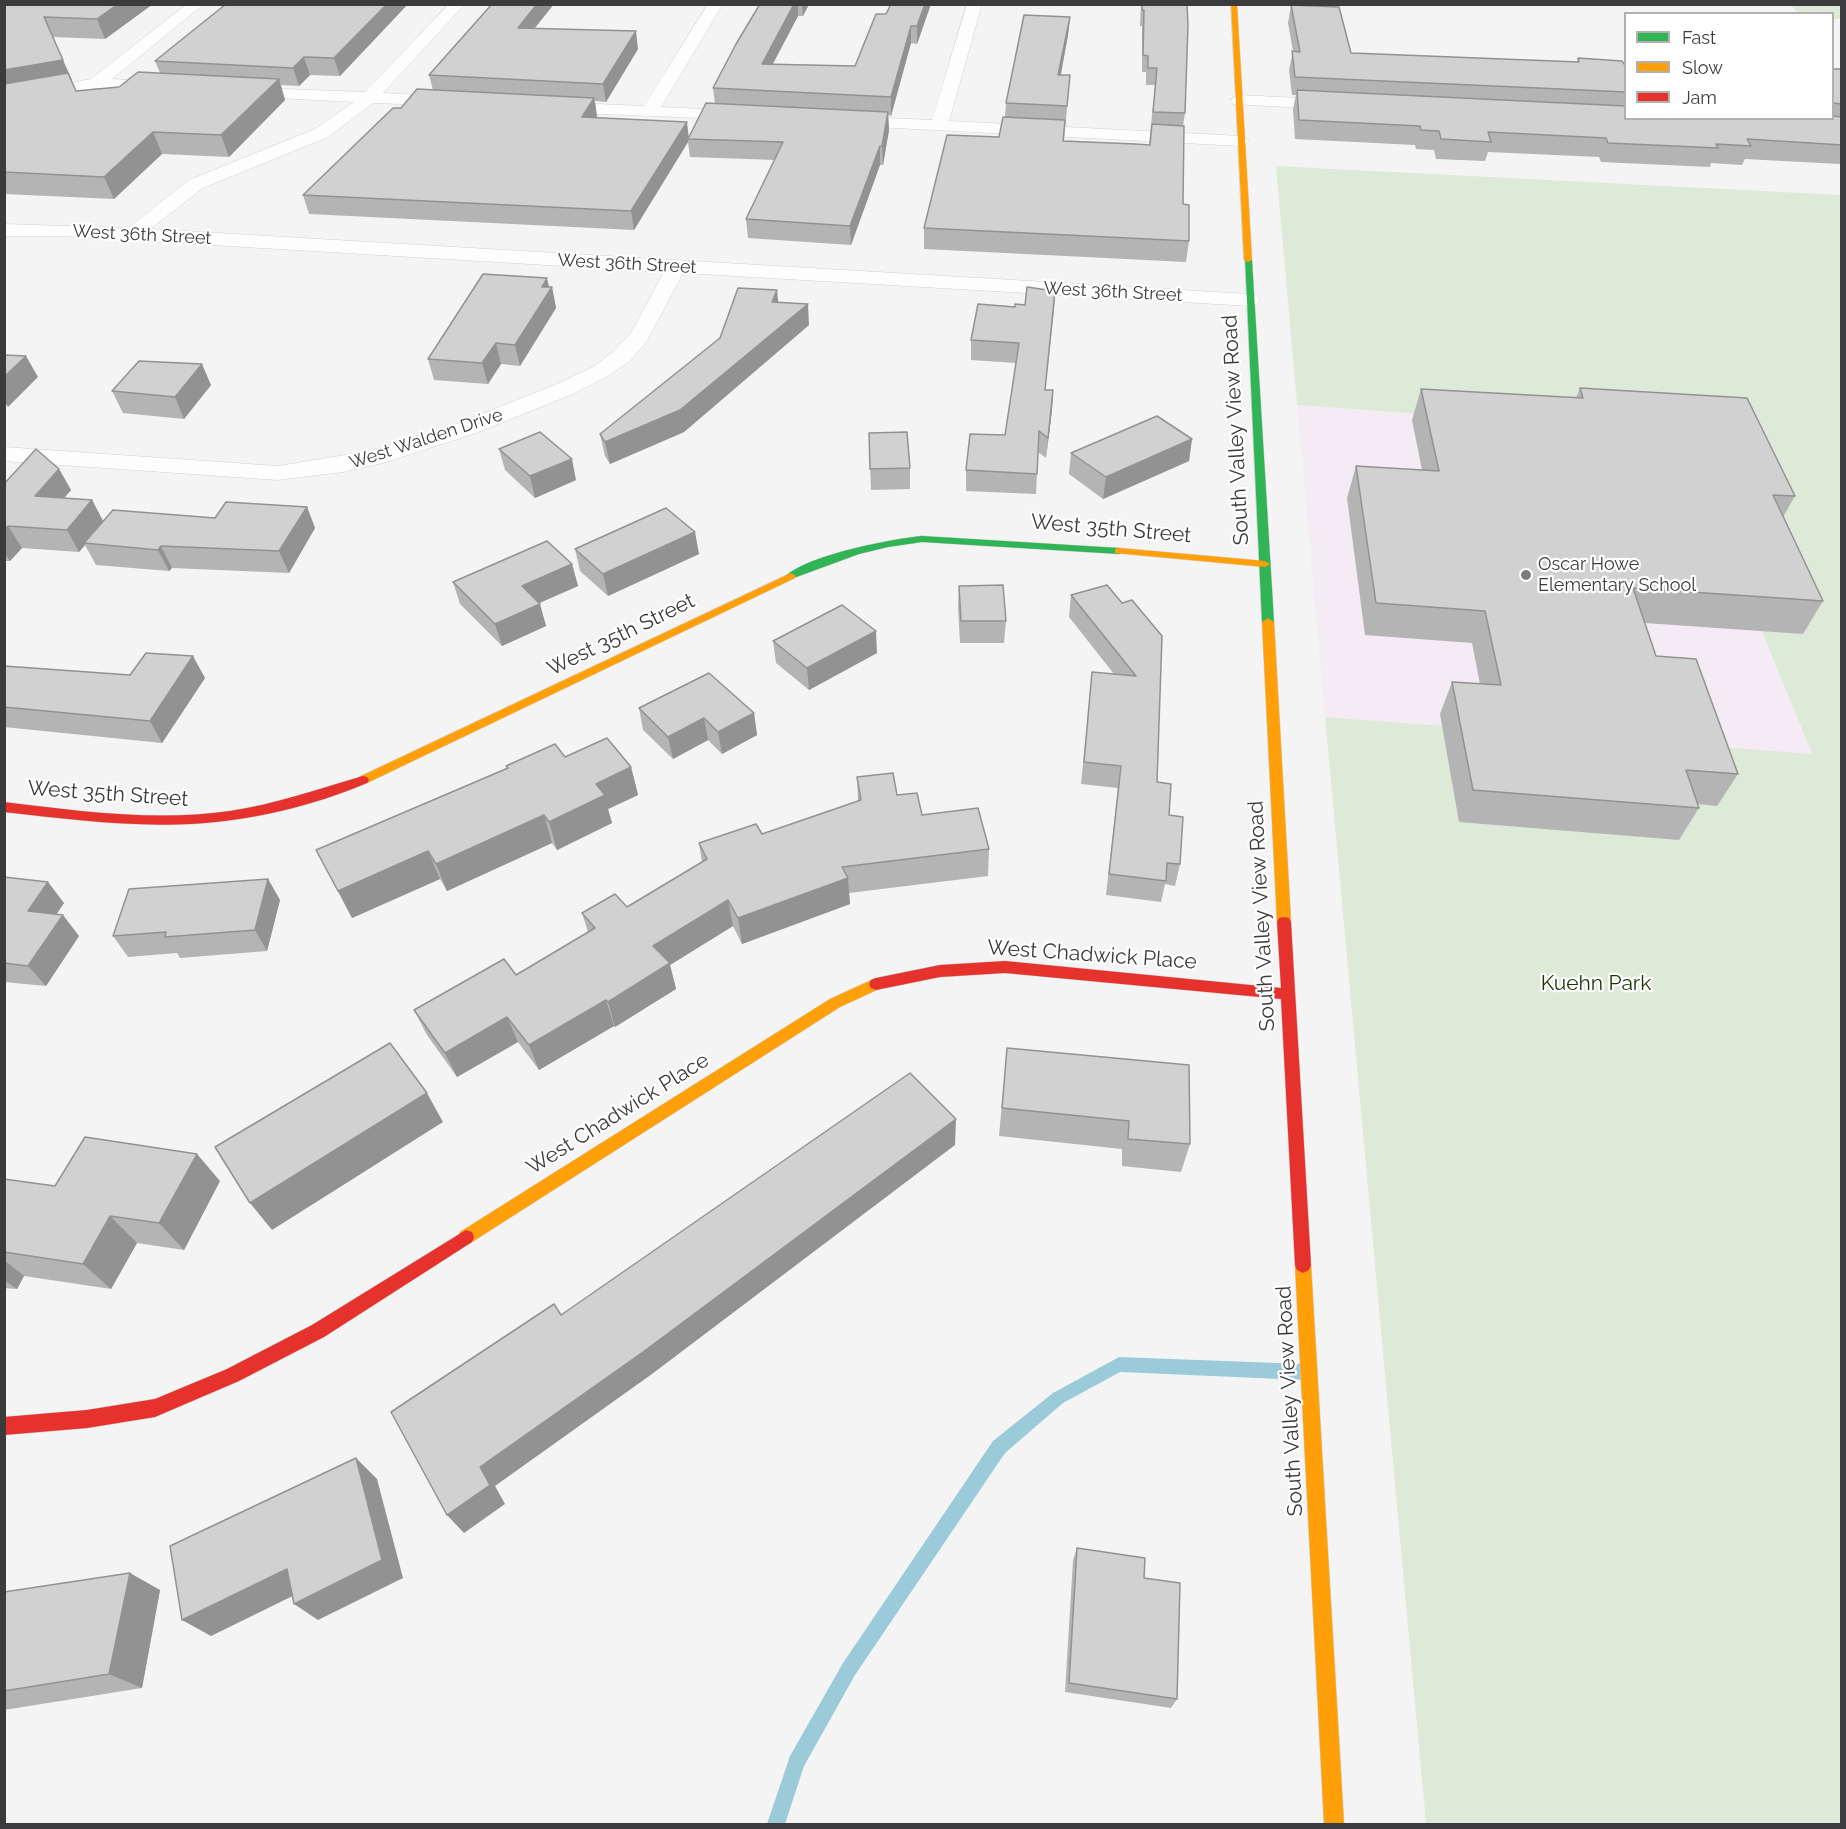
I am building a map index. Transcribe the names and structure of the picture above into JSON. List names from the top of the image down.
{
  "streets": {
    "street": [
      "West 36th Street",
      "South Valley View Road",
      "West Walden Drive",
      "West 35th Street",
      "West Chadwick Place"
    ]
  },
  "crossings": [
    ["West 36th Street", "South Valley View Road"],
    ["West 36th Street", "West Walden Drive"],
    ["South Valley View Road", "West 35th Street"],
    ["South Valley View Road", "West Chadwick Place"]
  ],
  "parks": ["Kuehn Park"],
  "places": ["Oscar Howe Elementary School"],
  "legend": ["Fast", "Slow", "Jam"]
}
